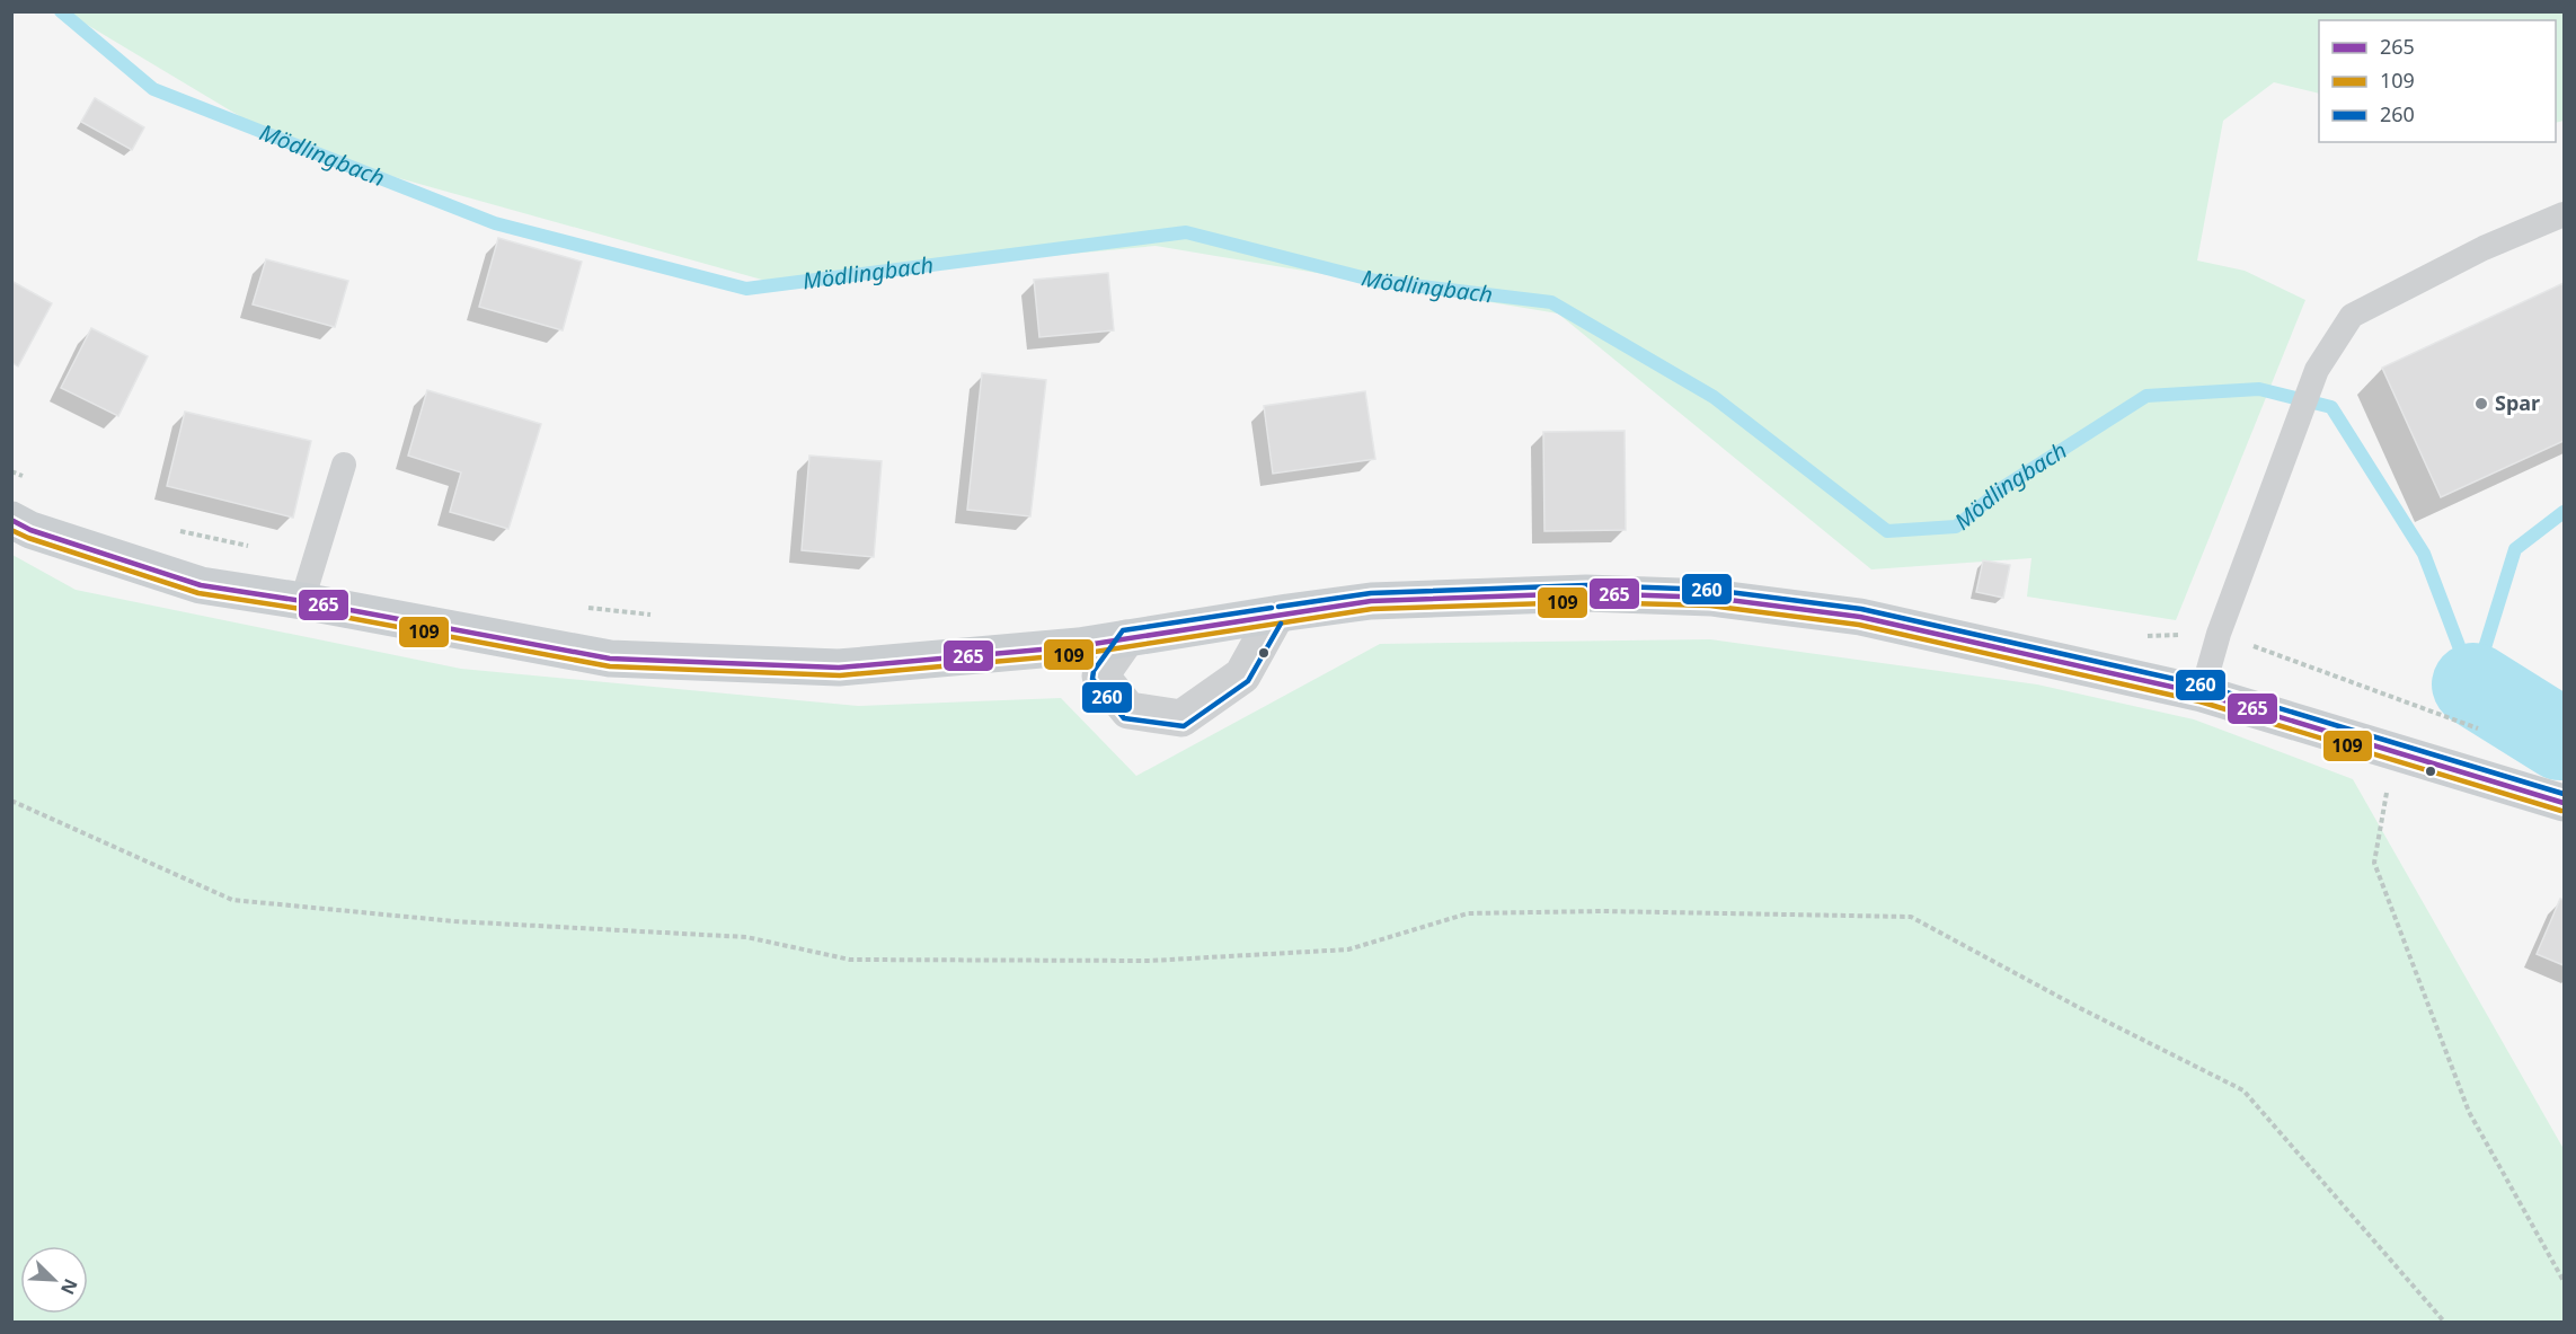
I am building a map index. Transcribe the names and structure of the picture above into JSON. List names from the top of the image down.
{
  "water": ["Mödlingbach"],
  "places": ["Spar"],
  "lines": ["transit line 265", "transit line 109", "transit line 260"],
  "legend": ["265", "109", "260"],
  "north": "bottom right"
}
